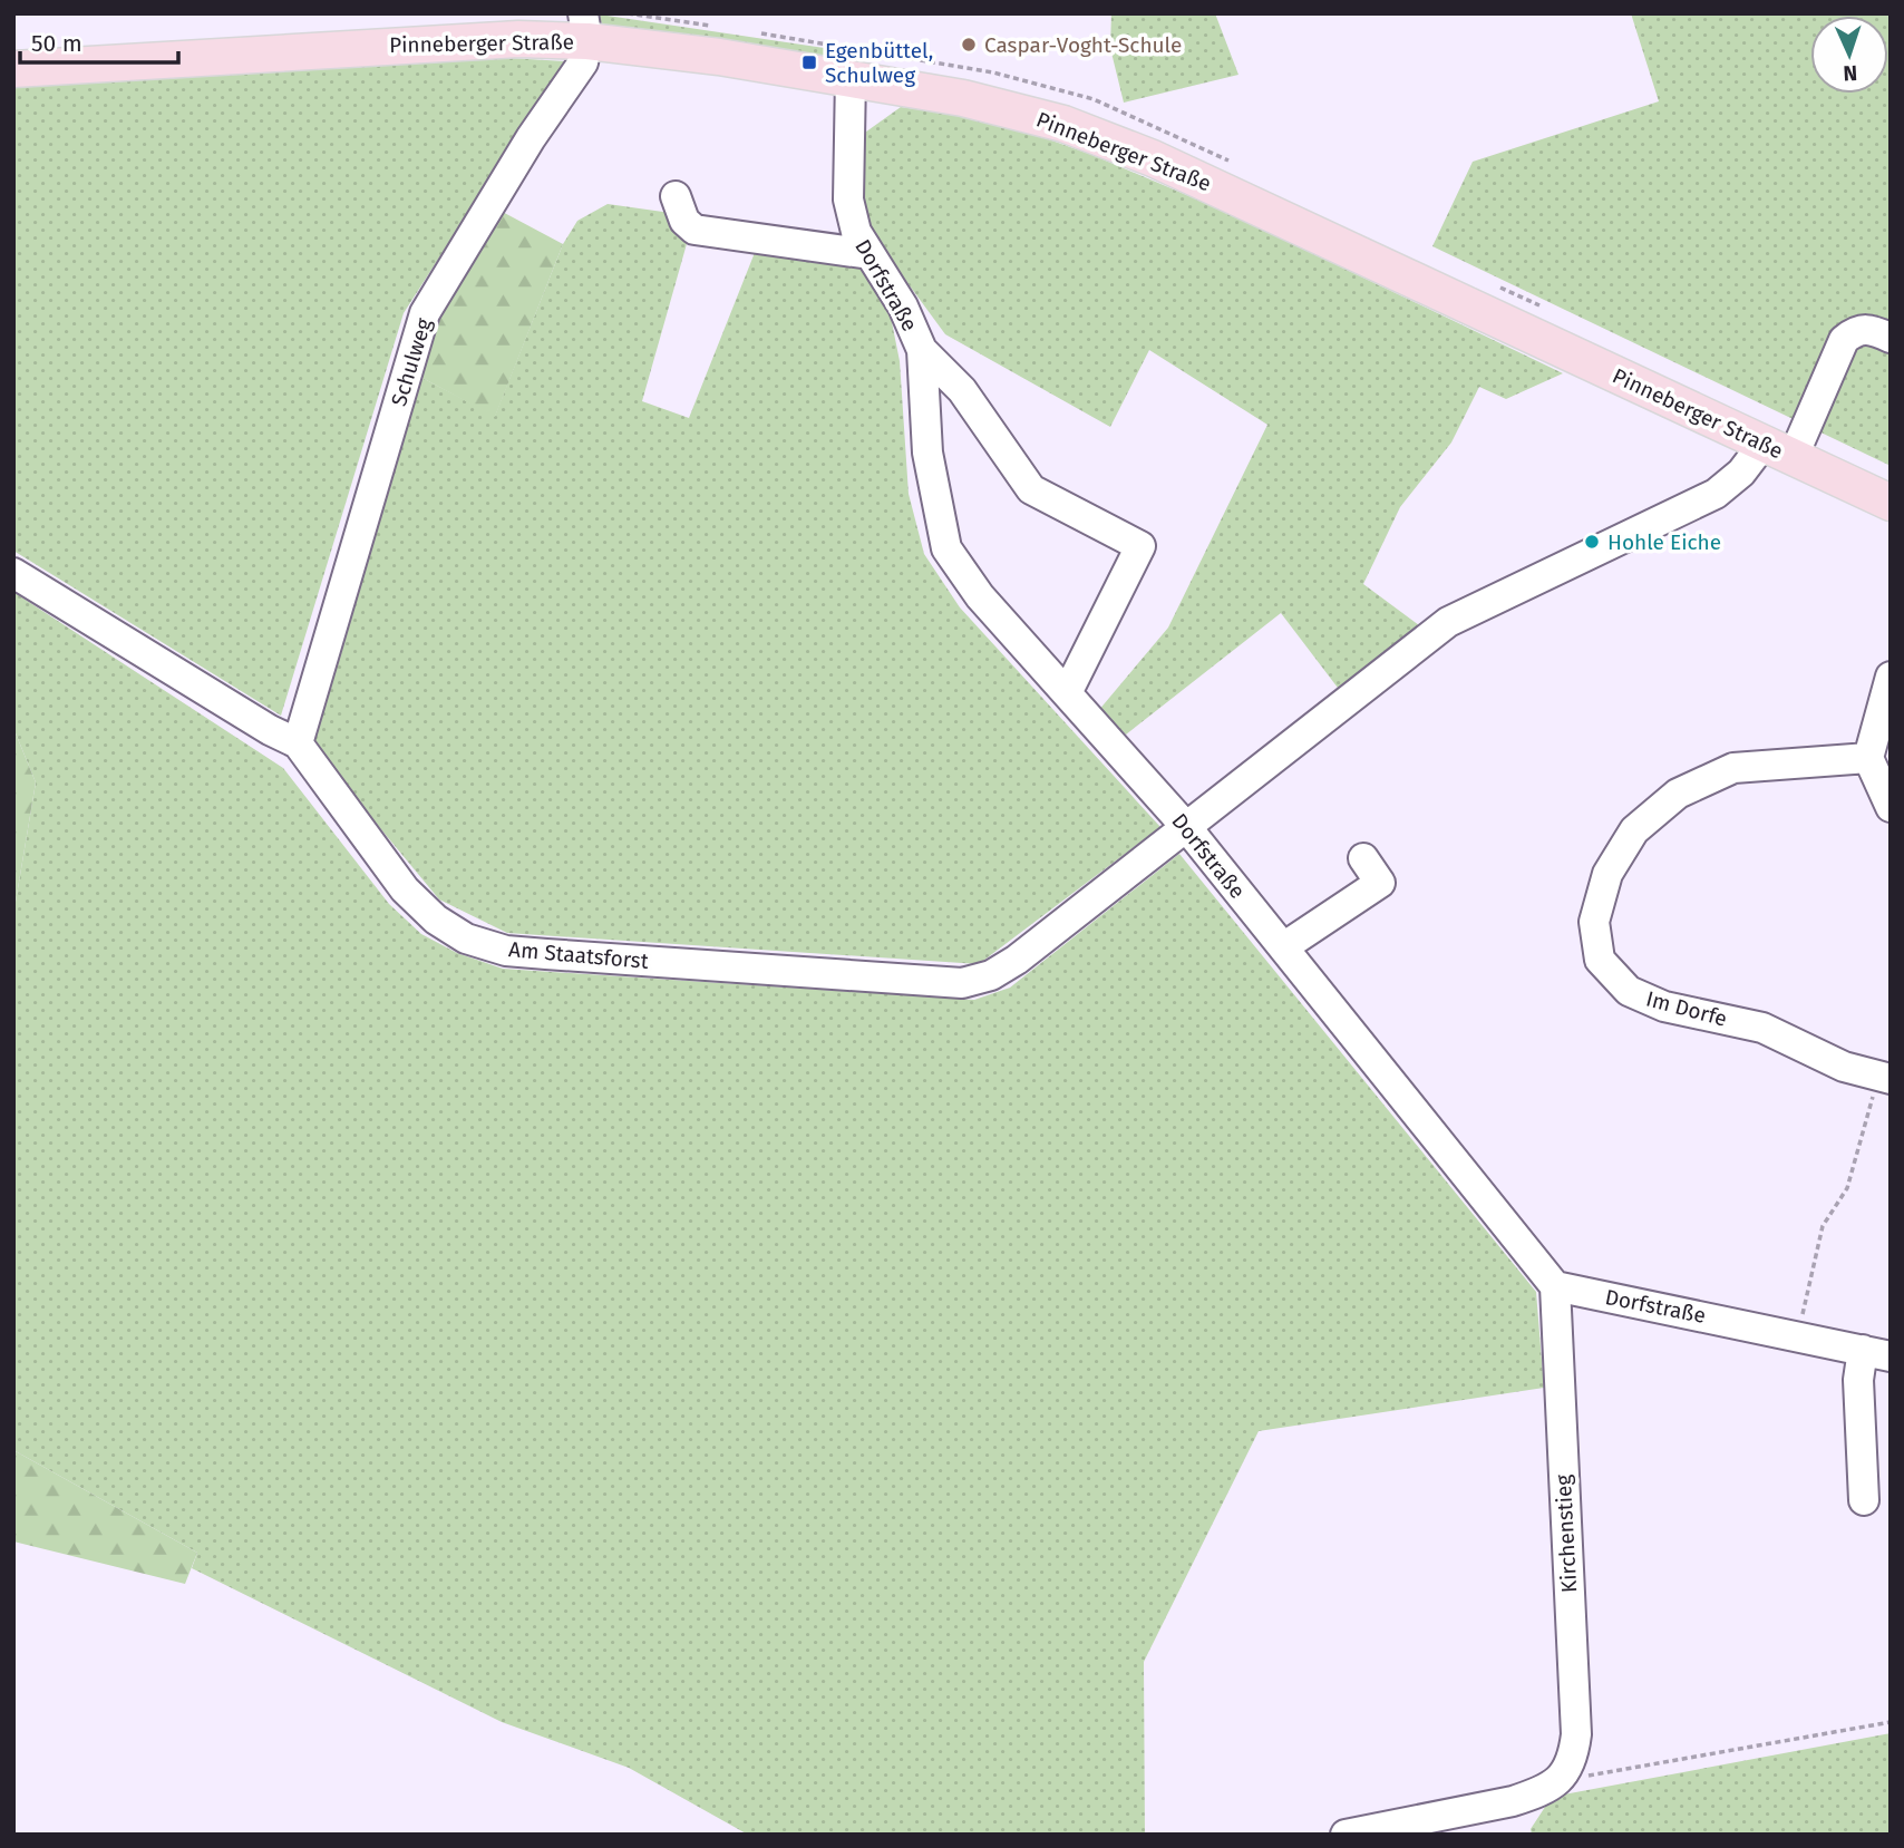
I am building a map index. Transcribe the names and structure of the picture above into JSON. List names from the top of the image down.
{
  "streets": {
    "main road": ["Pinneberger Straße"],
    "street": [
      "Dorfstraße",
      "Schulweg",
      "Am Staatsforst",
      "Im Dorfe",
      "Kirchenstieg"
    ]
  },
  "crossings": [
    ["Pinneberger Straße", "Dorfstraße"],
    ["Pinneberger Straße", "Schulweg"],
    ["Dorfstraße", "Am Staatsforst"],
    ["Dorfstraße", "Kirchenstieg"],
    ["Schulweg", "Am Staatsforst"]
  ],
  "places": {
    "other": ["Caspar-Voght-Schule", "Hohle Eiche"],
    "transit": ["Egenbüttel, Schulweg"]
  },
  "scale_bar": "50 m",
  "north": "bottom"
}
